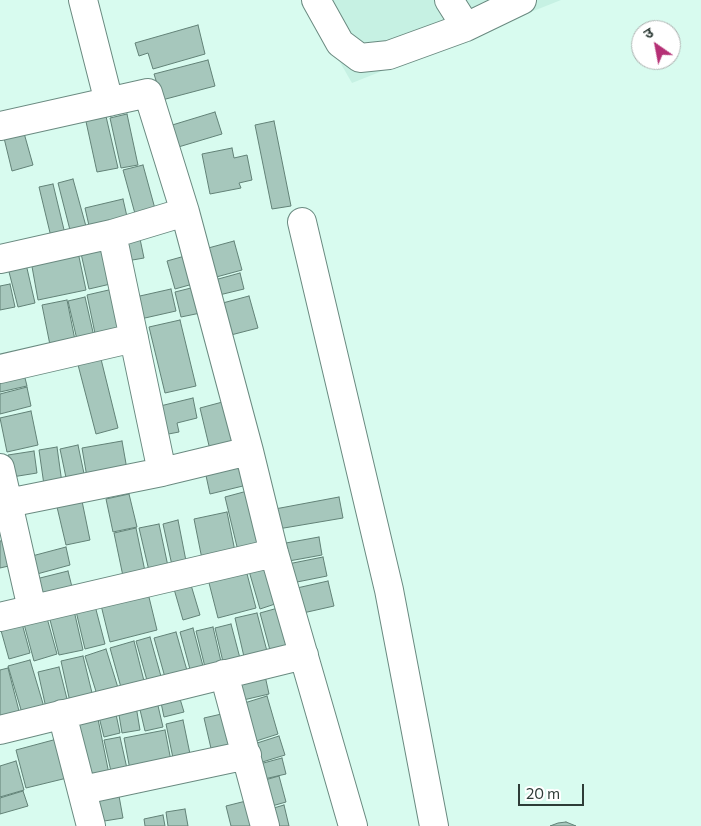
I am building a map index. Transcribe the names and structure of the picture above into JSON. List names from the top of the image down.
{
  "scale_bar": "20 m",
  "north": "top left"
}
